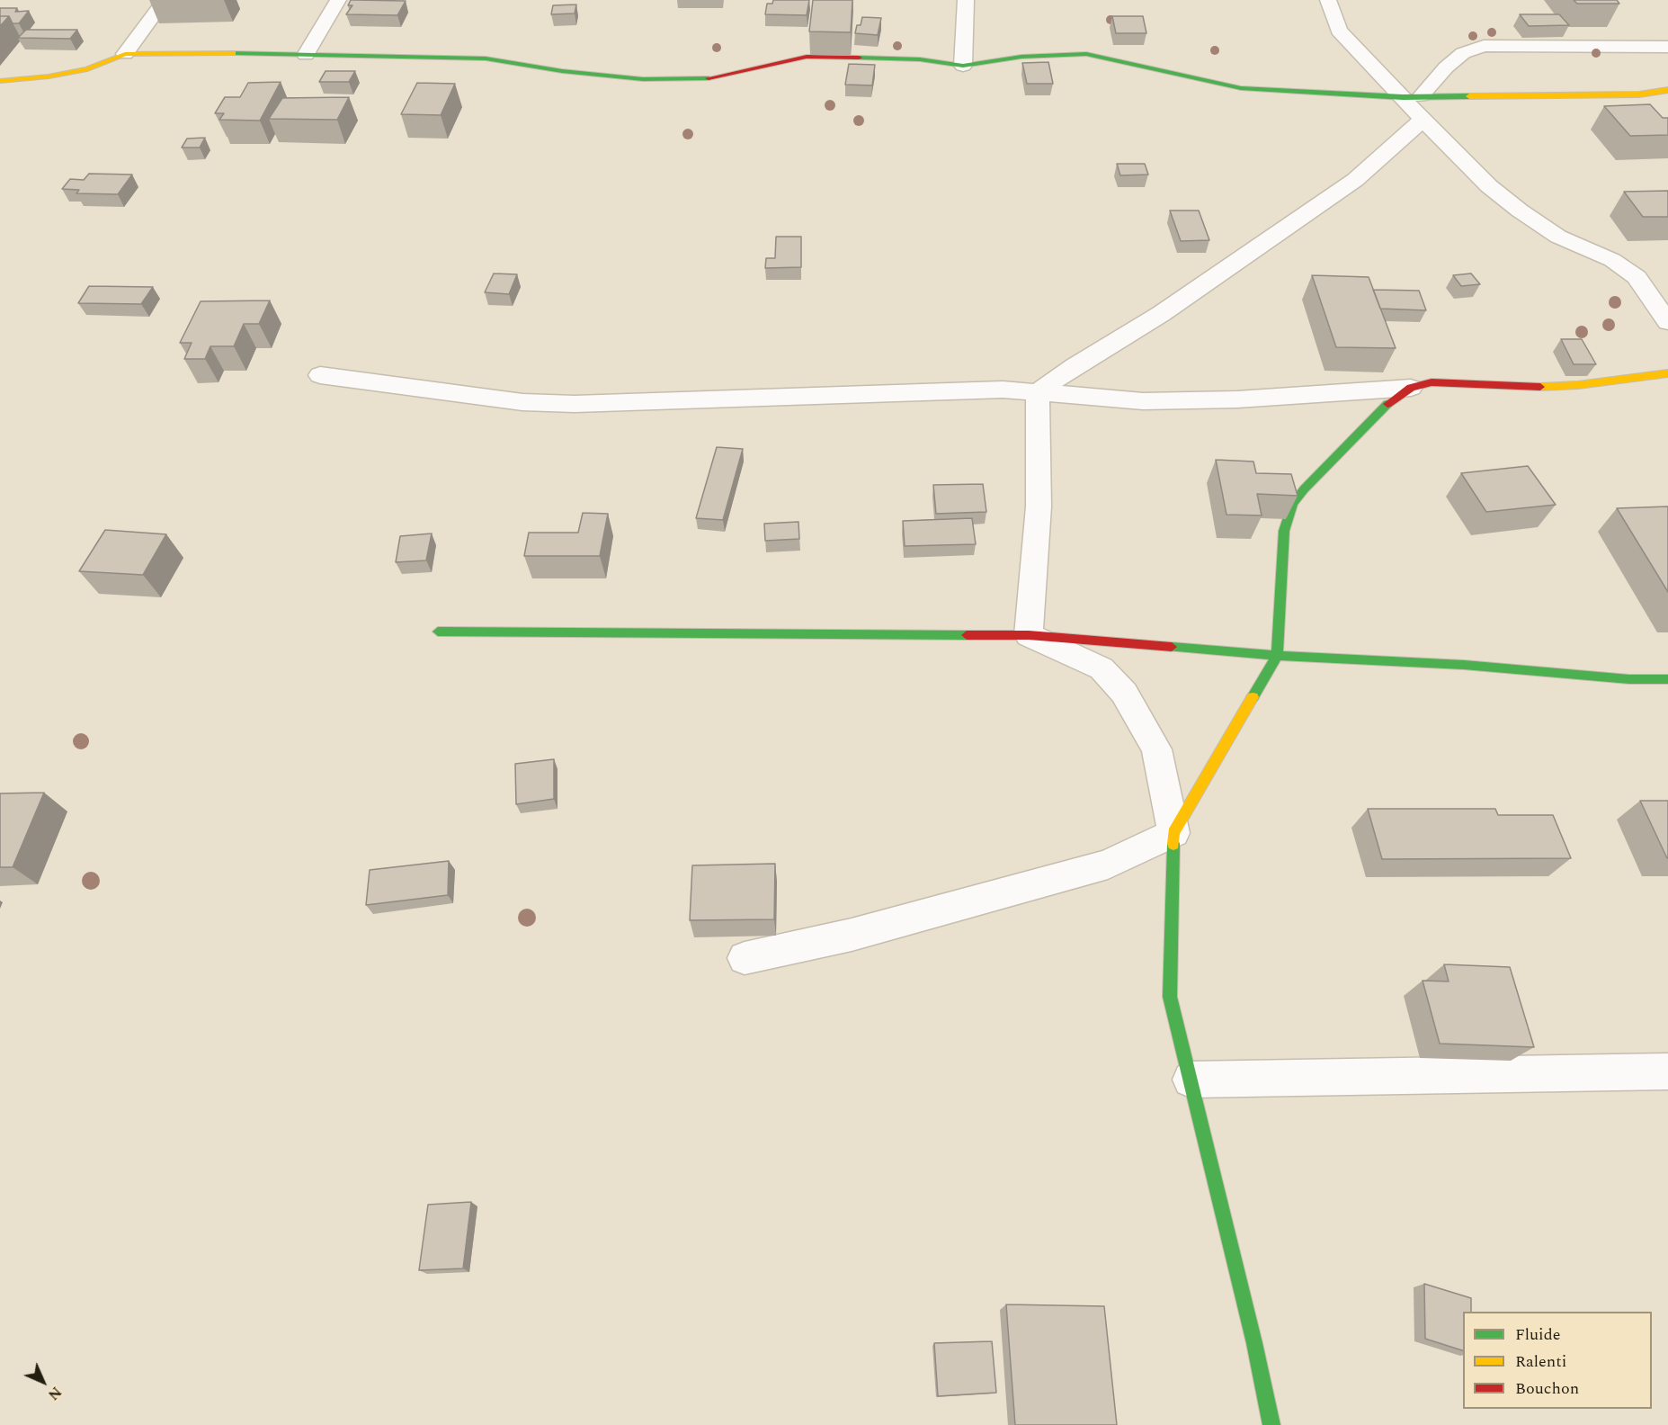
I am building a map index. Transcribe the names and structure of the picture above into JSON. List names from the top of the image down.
{
  "legend": ["Fluide", "Ralenti", "Bouchon"],
  "north": "bottom right"
}
